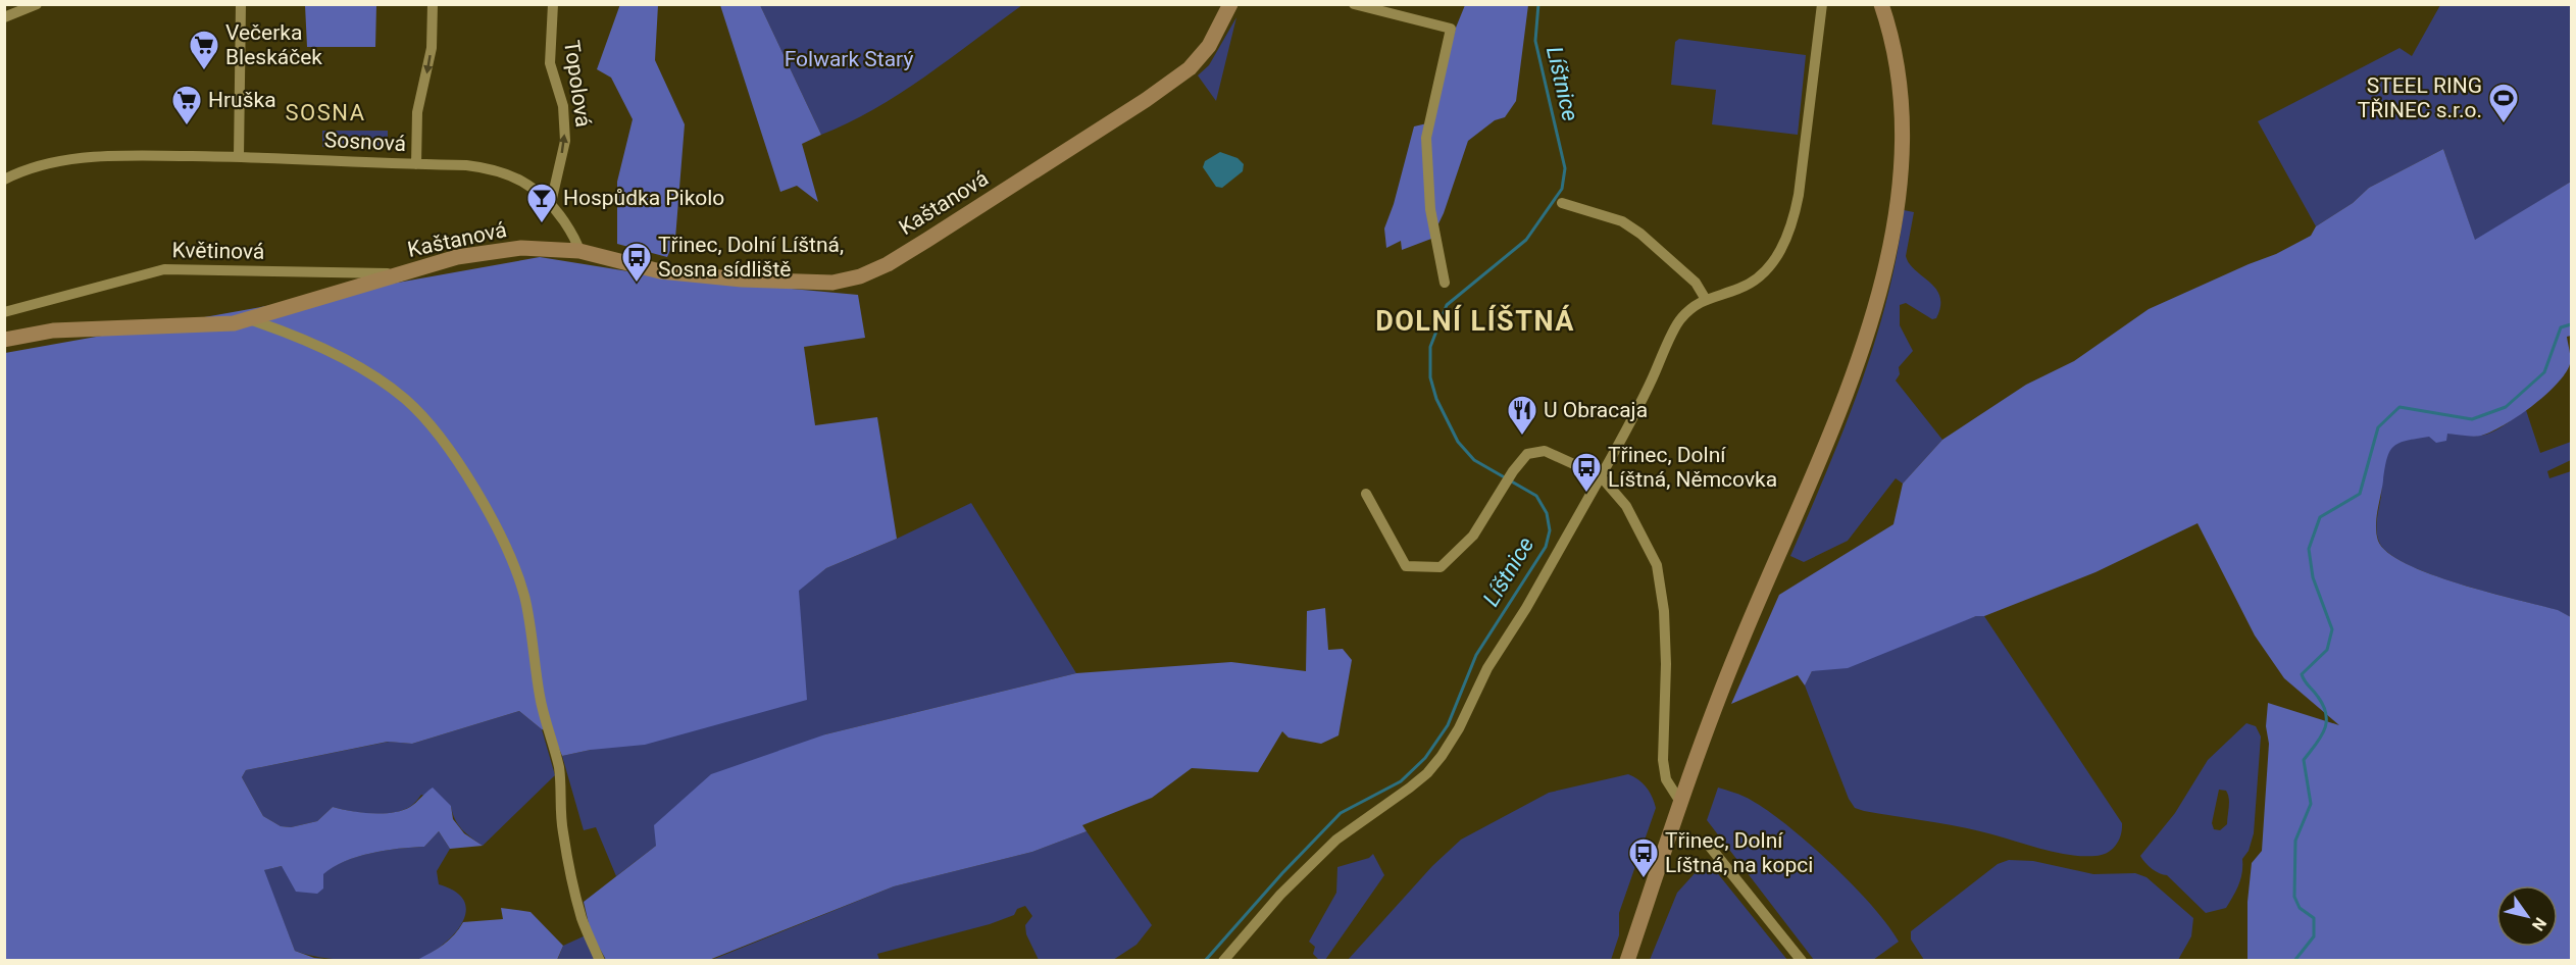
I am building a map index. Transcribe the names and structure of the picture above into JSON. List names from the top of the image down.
{
  "streets": {
    "street": [
      "Topolová",
      "Sosnová",
      "Kaštanová",
      "Květinová"
    ]
  },
  "crossings": [
    ["Topolová", "Sosnová"],
    ["Sosnová", "Kaštanová"],
    ["Kaštanová", "Květinová"]
  ],
  "one_way": ["Topolová"],
  "districts": ["SOSNA", "DOLNÍ LÍŠTNÁ"],
  "water": ["Líštnice"],
  "parks": ["Folwark Starý"],
  "places": {
    "supermarket": ["Večerka Bleskáček", "Hruška"],
    "sports": ["STEEL RING TŘINEC s.r.o."],
    "bar": ["Hospůdka Pikolo"],
    "bus stop": ["Třinec, Dolní Líštná, Sosna sídliště", "Třinec, Dolní Líštná, Němcovka", "Třinec, Dolní Líštná, na kopci"],
    "restaurant": ["U Obracaja"]
  },
  "north": "bottom right"
}
